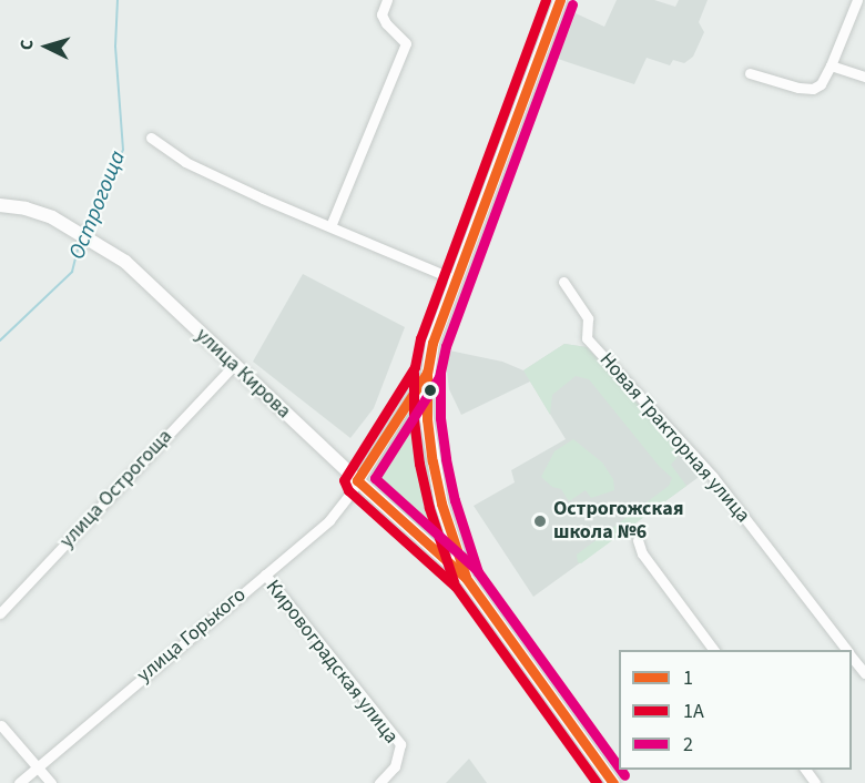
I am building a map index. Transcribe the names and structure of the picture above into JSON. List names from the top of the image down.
{
  "streets": {
    "main road": ["улица Кирова"],
    "street": [
      "Новая Тракторная улица",
      "улица Острогоща",
      "улица Горького",
      "Кировоградская улица"
    ]
  },
  "crossings": [
    ["улица Кирова", "улица Острогоща"],
    ["улица Кирова", "улица Горького"],
    ["улица Горького", "Кировоградская улица"]
  ],
  "water": ["Острогоща"],
  "places": ["Острогожская школа №6"],
  "lines": ["transit line 1", "transit line 1А", "transit line 2"],
  "legend": ["1", "1А", "2"],
  "north": "left"
}
